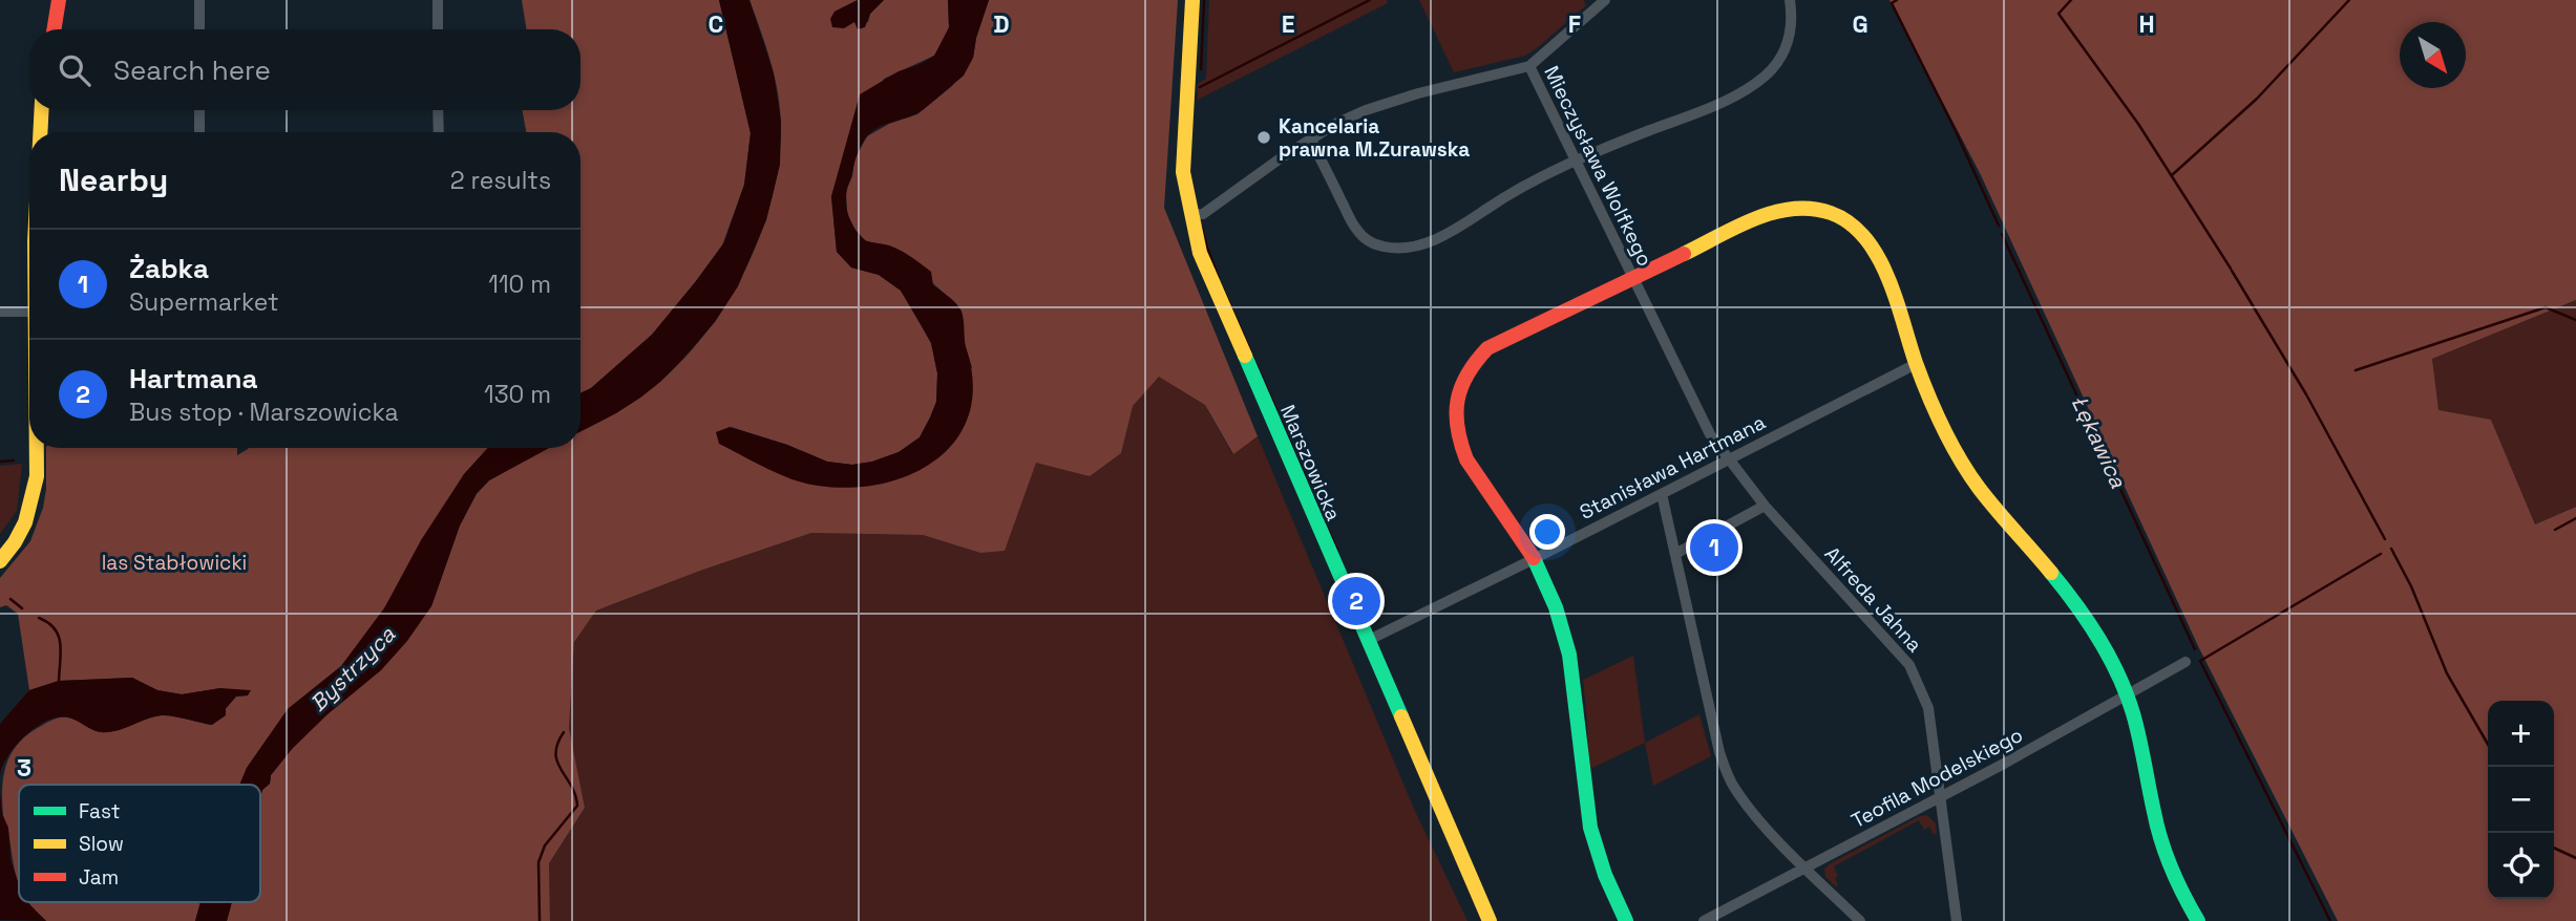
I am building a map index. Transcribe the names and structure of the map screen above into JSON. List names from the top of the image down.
{
  "streets": {
    "street": [
      "Mieczysława Wolfkego",
      "Marszowicka",
      "Stanisława Hartmana",
      "Alfreda Jahna",
      "Teofila Modelskiego"
    ]
  },
  "crossings": [
    ["Mieczysława Wolfkego", "Marszowicka"],
    ["Mieczysława Wolfkego", "Stanisława Hartmana"],
    ["Mieczysława Wolfkego", "Alfreda Jahna"],
    ["Marszowicka", "Stanisława Hartmana"],
    ["Stanisława Hartmana", "Alfreda Jahna"],
    ["Alfreda Jahna", "Teofila Modelskiego"]
  ],
  "water": ["Łękawica", "Bystrzyca"],
  "parks": ["las Stabłowicki"],
  "places": ["Kancelaria prawna M.Zurawska"],
  "legend": ["Fast", "Slow", "Jam"],
  "north": "bottom right",
  "page": {
    "search": "Search here",
    "heading": ["Nearby", "2 results"],
    "list": [
      {
        "mark": "1",
        "name": "Żabka",
        "note": "Supermarket",
        "value": "110 m"
      },
      {
        "mark": "2",
        "name": "Hartmana",
        "note": "Bus stop · Marszowicka",
        "value": "130 m"
      }
    ],
    "pins": ["1", "2"],
    "map_buttons": ["+", "−"]
  },
  "grid": {
    "columns": [
      "C",
      "D",
      "E",
      "F",
      "G",
      "H"
    ],
    "rows": ["3"]
  }
}
